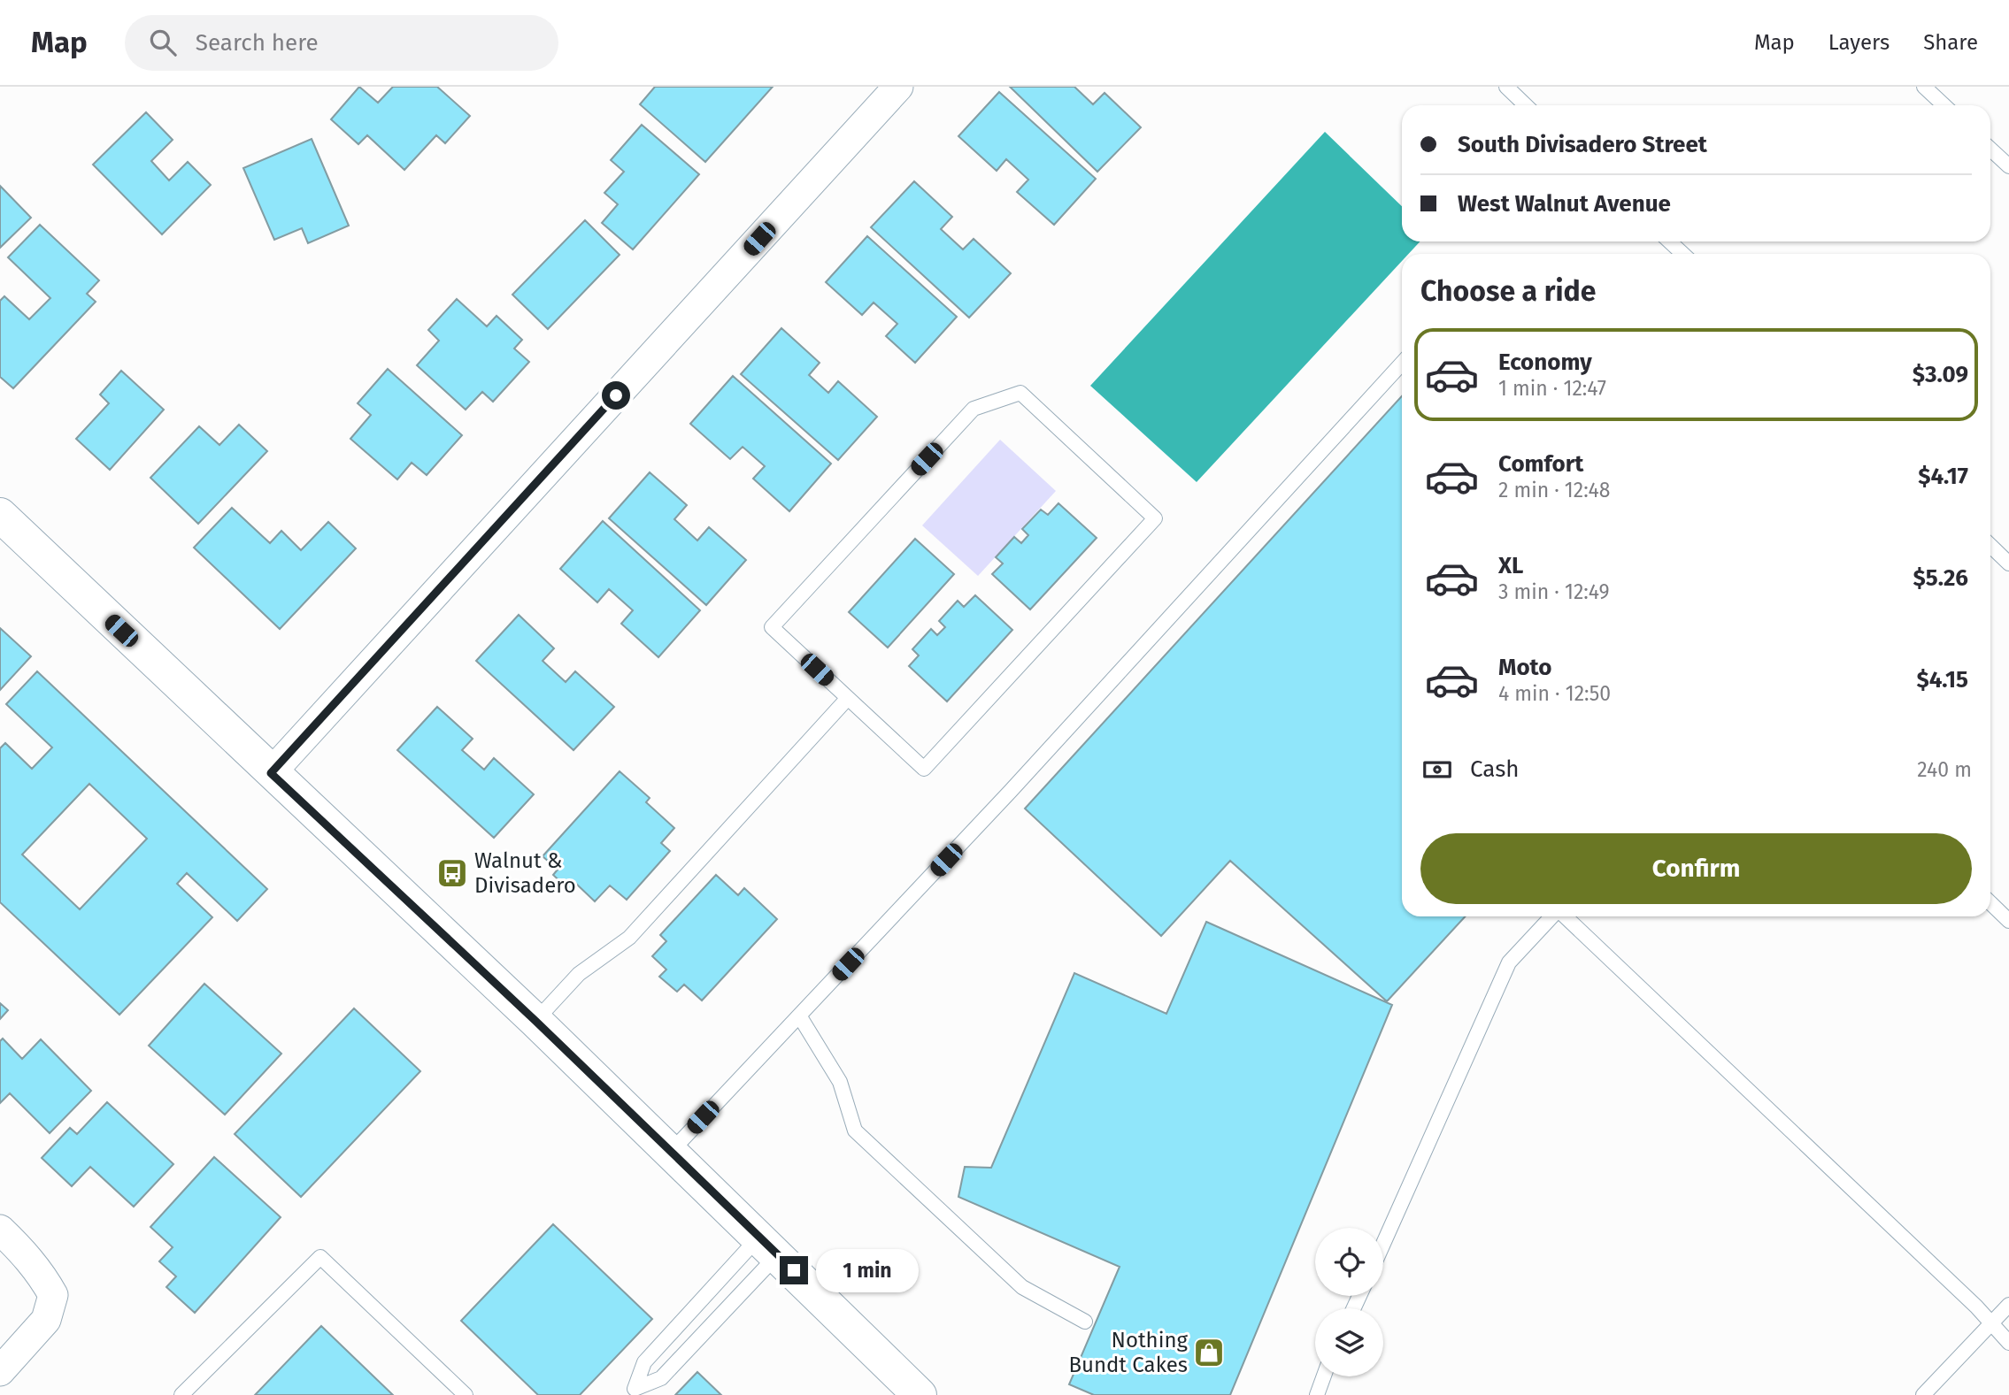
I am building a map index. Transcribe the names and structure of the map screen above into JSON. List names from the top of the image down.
{
  "places": {
    "bus stop": ["Walnut & Divisadero"],
    "shop": ["Nothing Bundt Cakes"]
  },
  "page": {
    "header": "Map",
    "search": "Search here",
    "nav": ["Map", "Layers", "Share"],
    "banner": ["South Divisadero Street", "West Walnut Avenue"],
    "heading": "Choose a ride",
    "list": [
      {
        "name": "Economy",
        "note": "1 min · 12:47",
        "value": "$3.09"
      },
      {
        "name": "Comfort",
        "note": "2 min · 12:48",
        "value": "$4.17"
      },
      {
        "name": "XL",
        "note": "3 min · 12:49",
        "value": "$5.26"
      },
      {
        "name": "Moto",
        "note": "4 min · 12:50",
        "value": "$4.15"
      }
    ],
    "pay": ["Cash", "240 m"],
    "buttons": "Confirm",
    "bubble": "1 min"
  }
}
